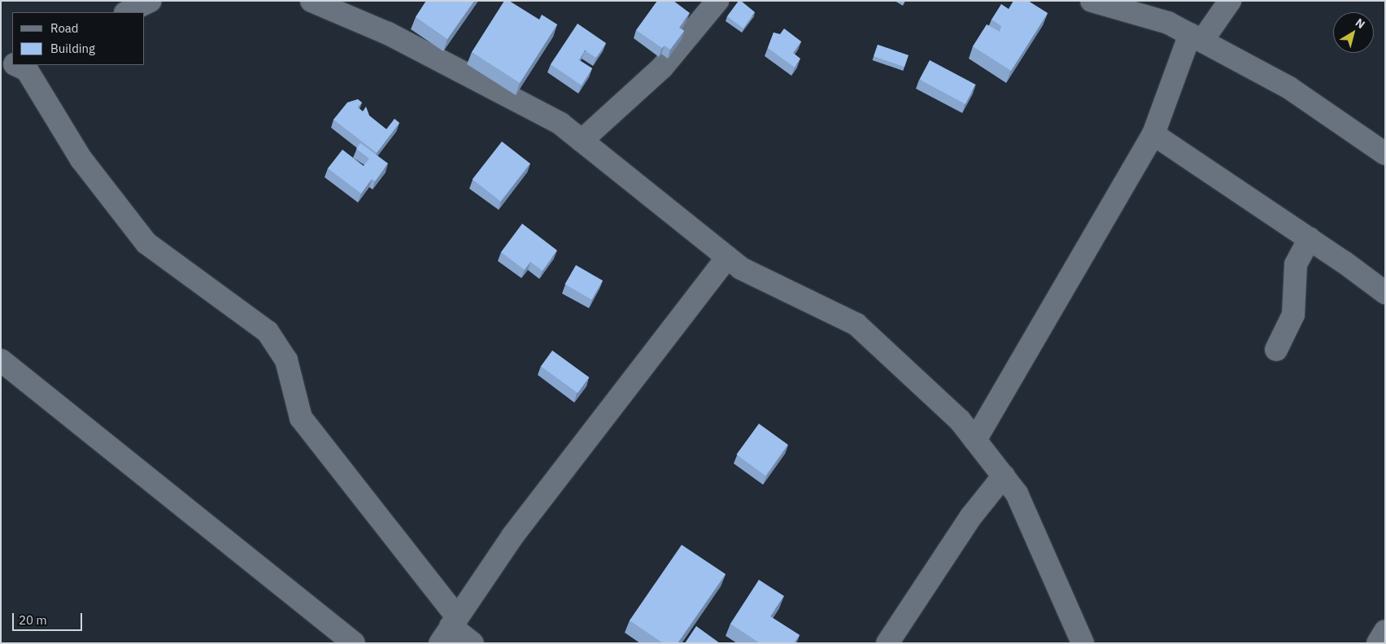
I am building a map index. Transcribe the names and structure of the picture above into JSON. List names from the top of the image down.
{
  "legend": ["Road", "Building"],
  "scale_bar": "20 m",
  "north": "top right"
}
